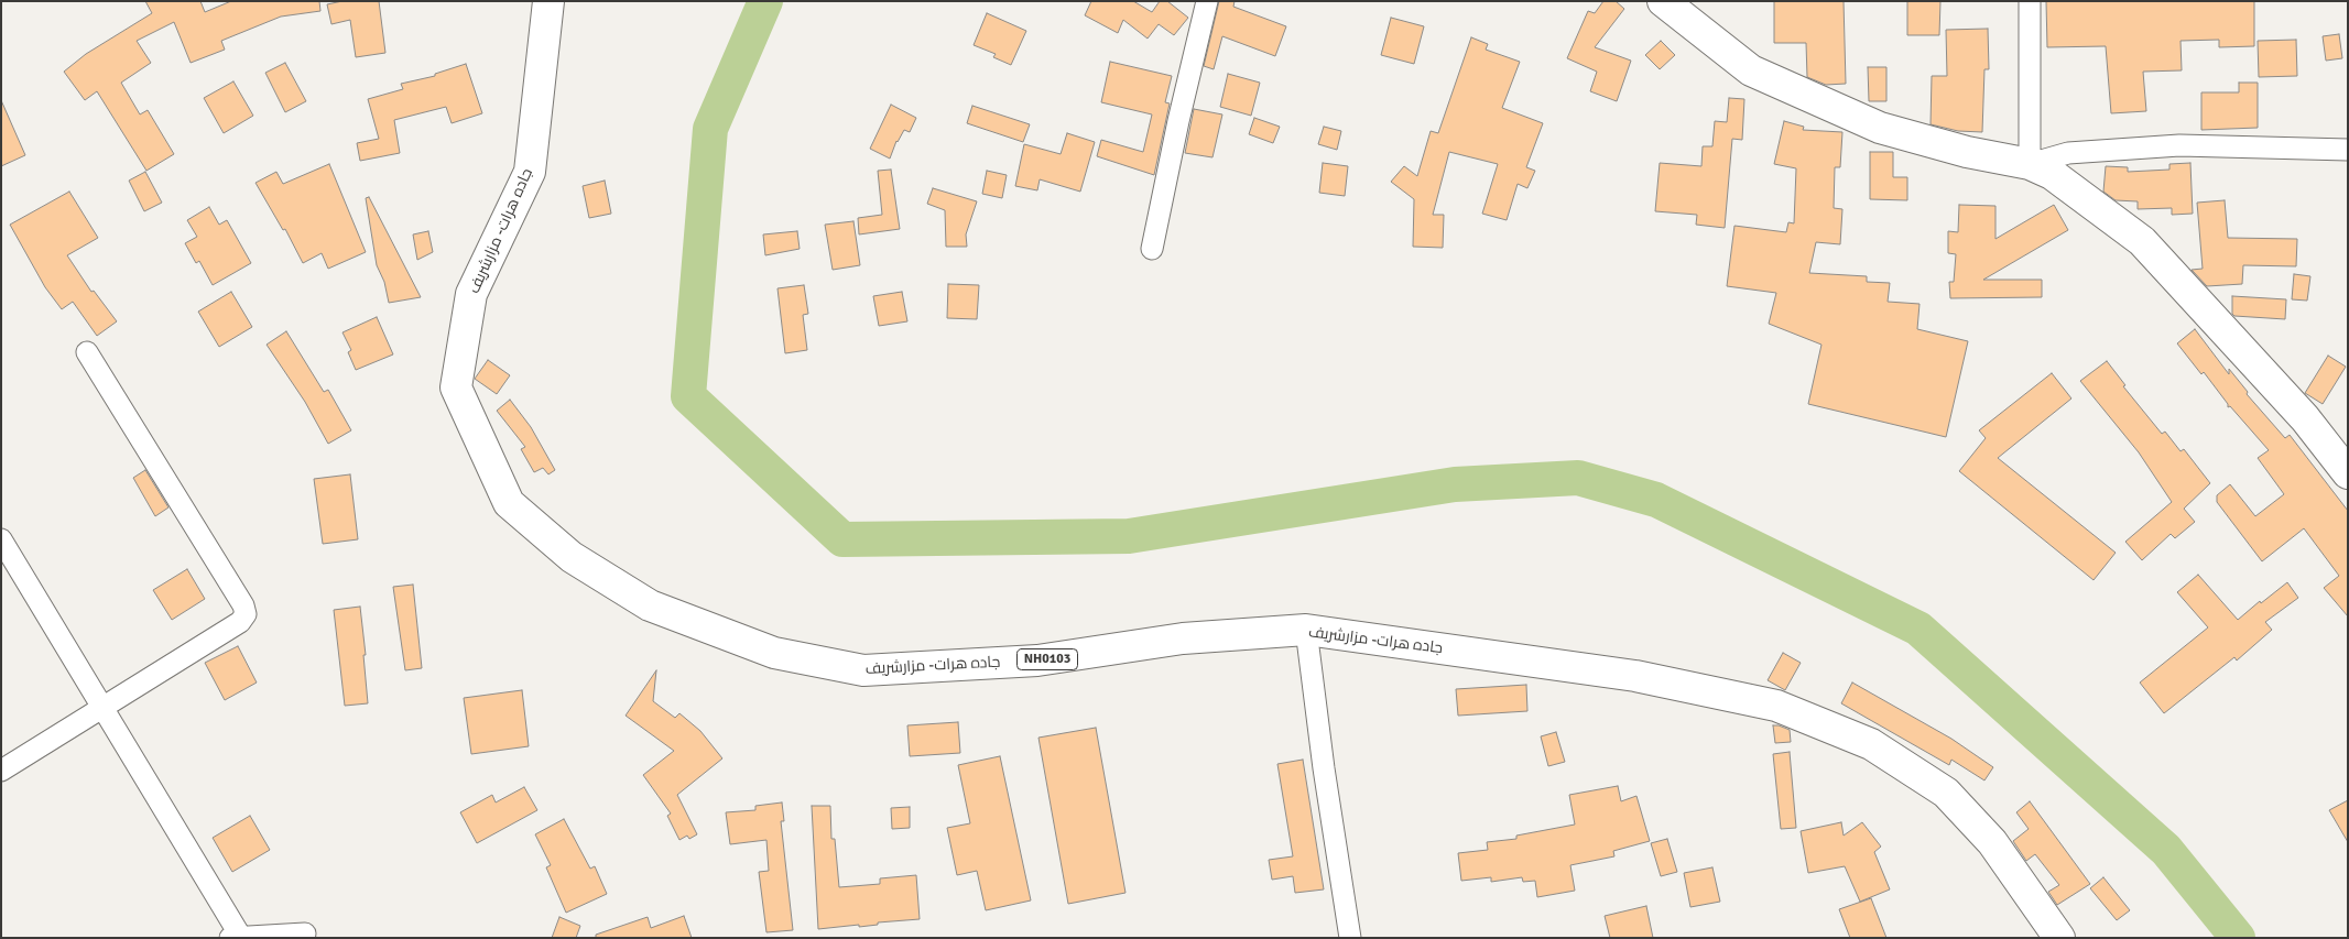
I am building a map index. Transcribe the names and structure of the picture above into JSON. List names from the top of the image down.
{
  "streets": {
    "main road": ["جاده هرات- مزارشریف", "NH0103"]
  }
}
